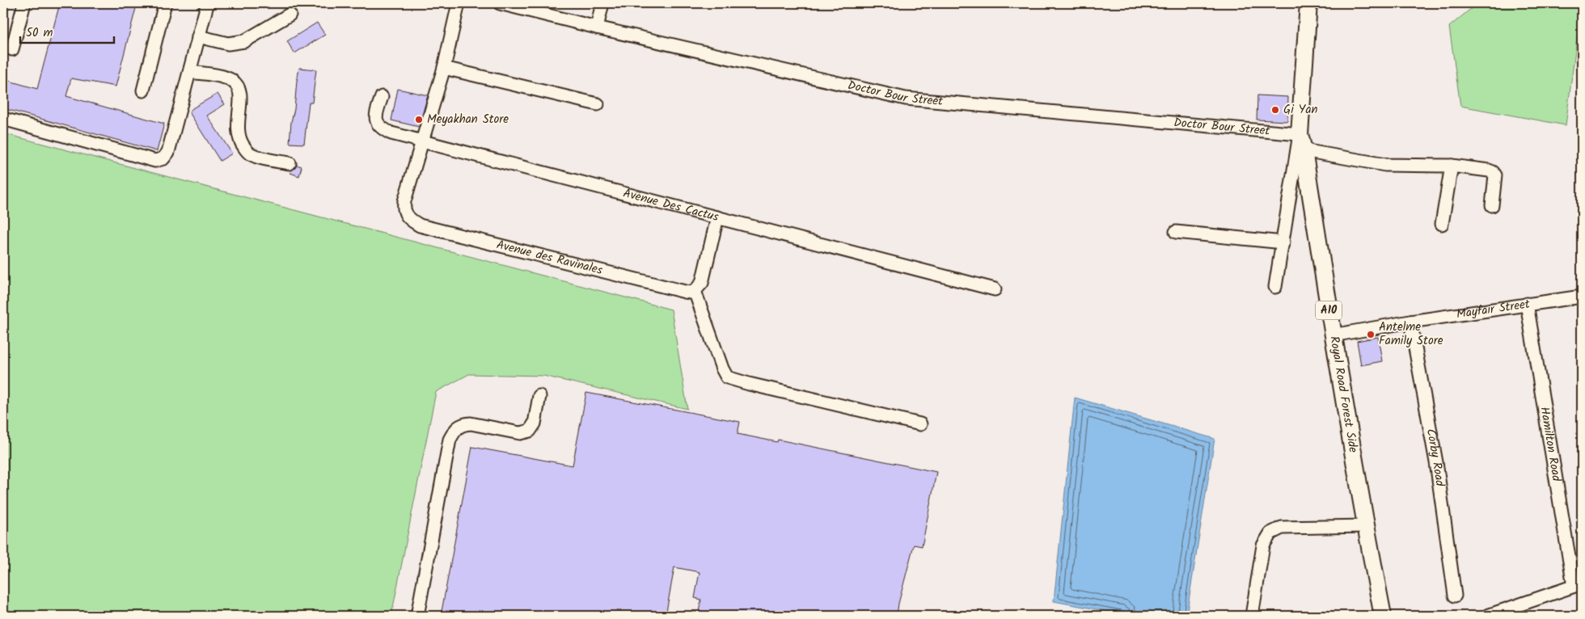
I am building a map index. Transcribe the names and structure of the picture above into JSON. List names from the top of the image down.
{
  "streets": {
    "main road": ["A10", "Royal Road Forest Side"],
    "street": [
      "Doctor Bour Street",
      "Avenue Des Cactus",
      "Avenue des Ravinales",
      "Mayfair Street",
      "Hamilton Road",
      "Corby Road"
    ]
  },
  "crossings": [
    ["Doctor Bour Street", "Royal Road Forest Side"],
    ["Avenue Des Cactus", "Avenue des Ravinales"],
    ["Mayfair Street", "Royal Road Forest Side"],
    ["Mayfair Street", "Hamilton Road"],
    ["Mayfair Street", "Corby Road"]
  ],
  "places": ["Gi Yan", "Meyakhan Store", "Antelme Family Store"],
  "scale_bar": "50 m"
}
